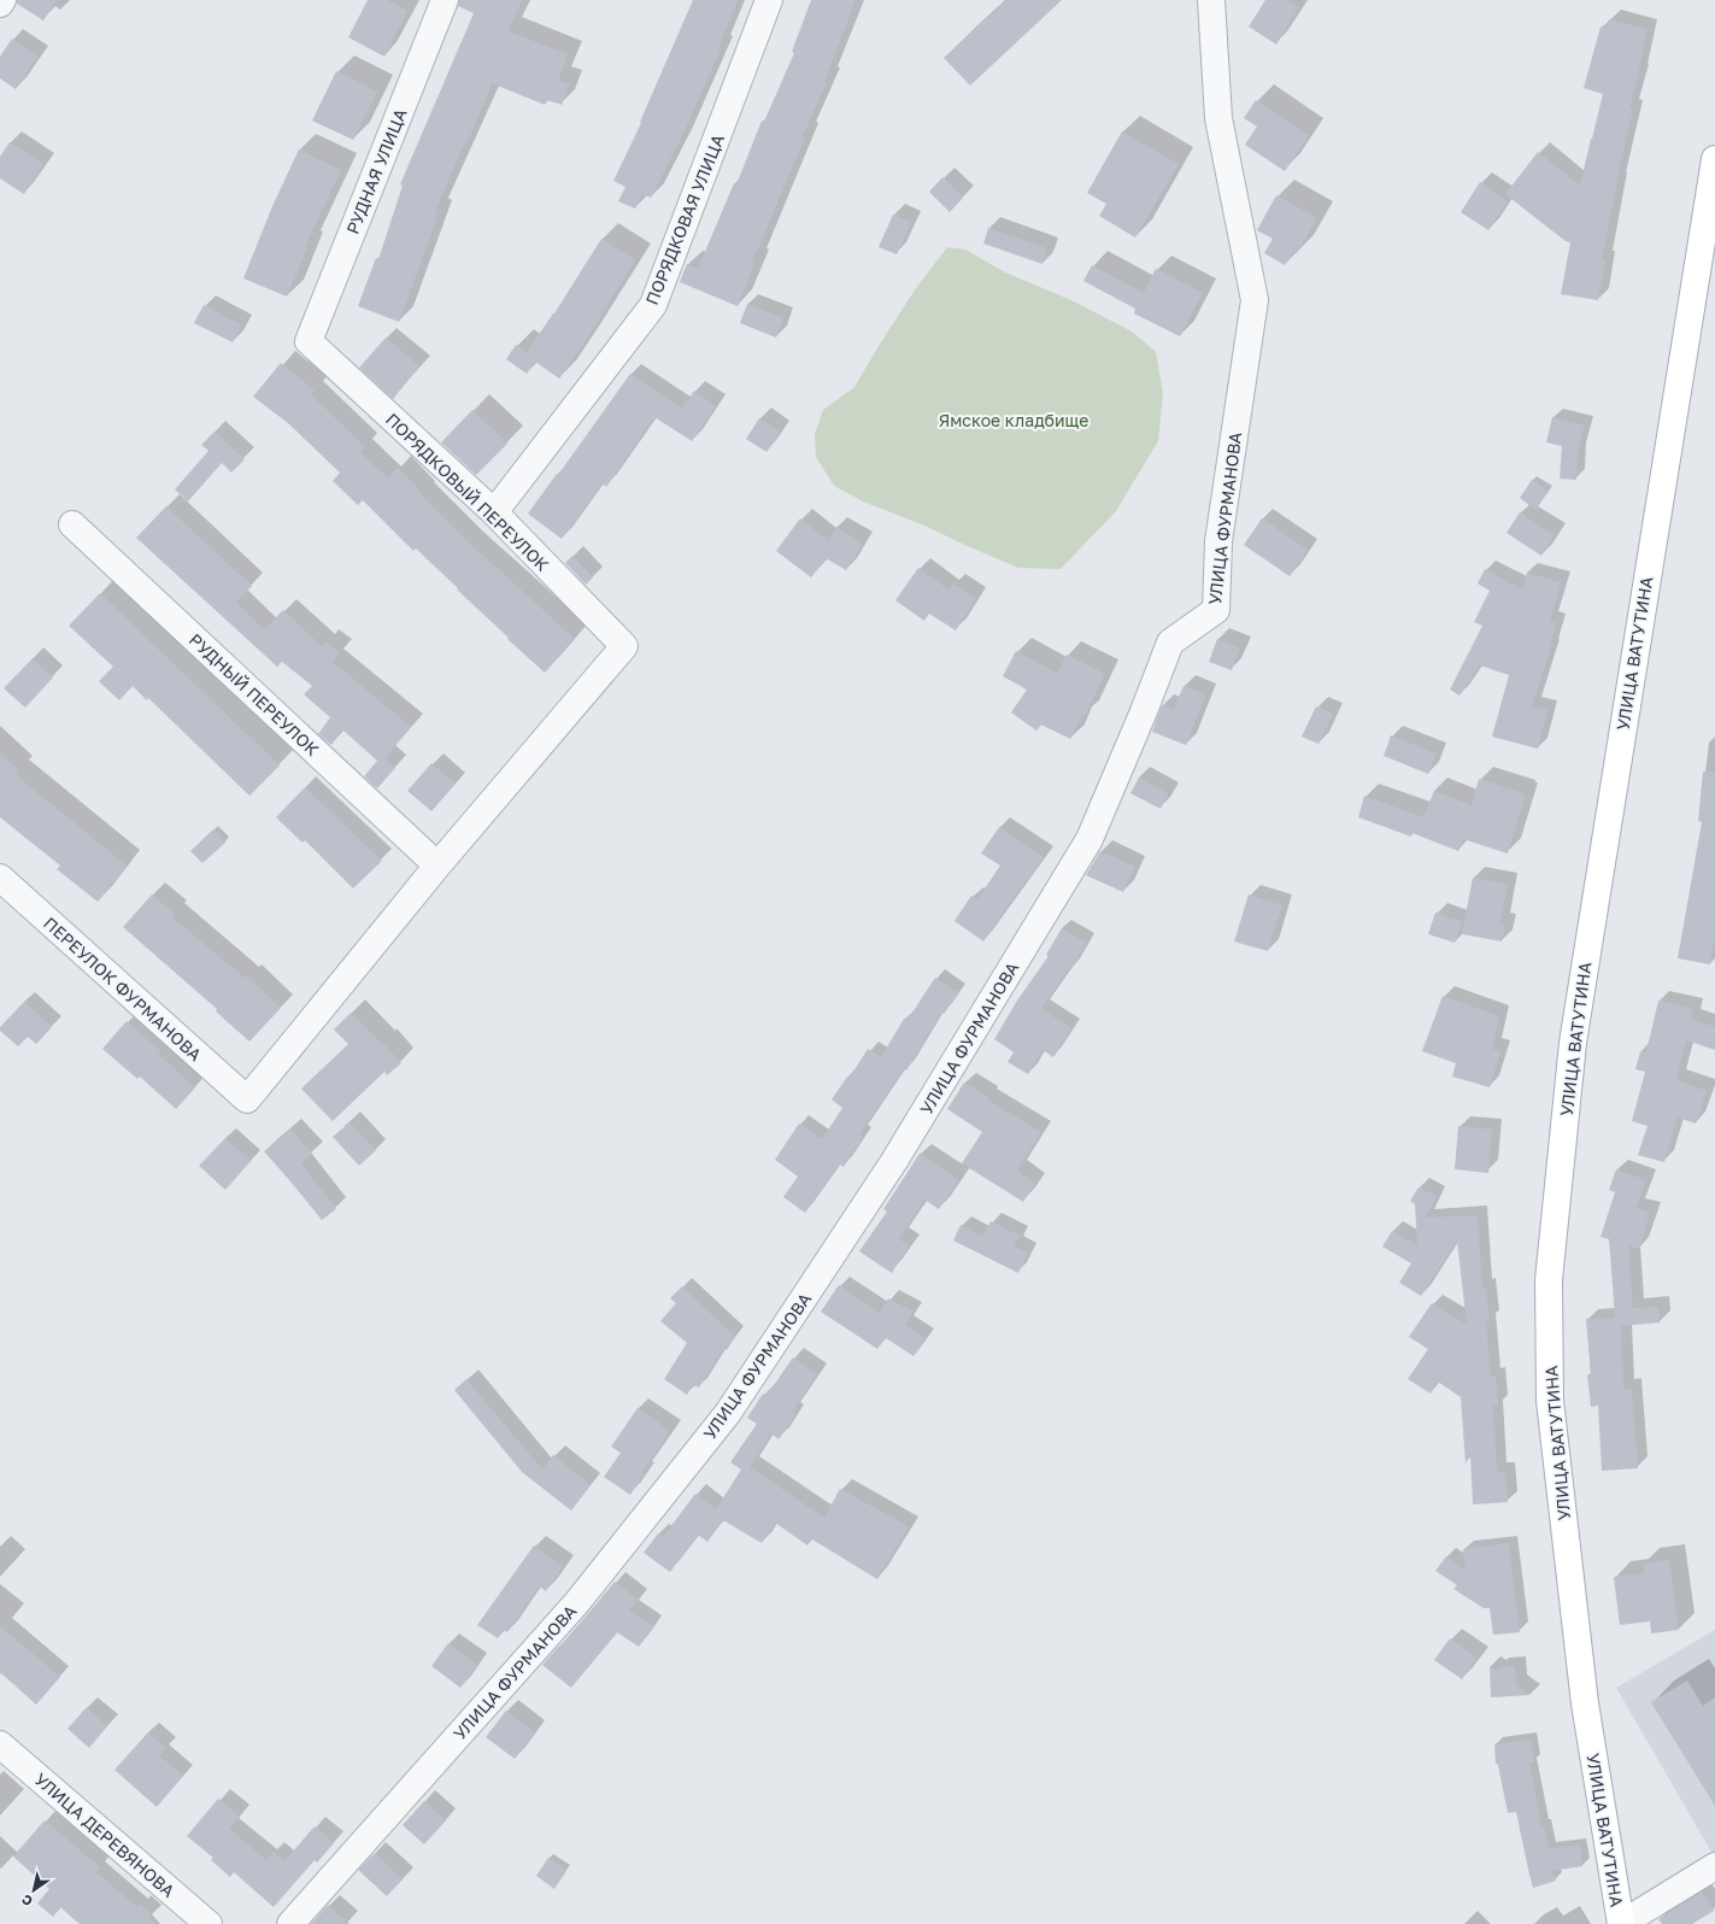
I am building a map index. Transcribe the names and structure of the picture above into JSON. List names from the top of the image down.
{
  "streets": {
    "main road": ["УЛИЦА ВАТУТИНА"],
    "street": [
      "РУДНАЯ УЛИЦА",
      "ПОРЯДКОВАЯ УЛИЦА",
      "ПОРЯДКОВЫЙ ПЕРЕУЛОК",
      "УЛИЦА ФУРМАНОВА",
      "РУДНЫЙ ПЕРЕУЛОК",
      "ПЕРЕУЛОК ФУРМАНОВА",
      "УЛИЦА ДЕРЕВЯНОВА"
    ]
  },
  "crossings": [
    ["РУДНАЯ УЛИЦА", "ПОРЯДКОВЫЙ ПЕРЕУЛОК"],
    ["ПОРЯДКОВАЯ УЛИЦА", "ПОРЯДКОВЫЙ ПЕРЕУЛОК"],
    ["ПОРЯДКОВЫЙ ПЕРЕУЛОК", "РУДНЫЙ ПЕРЕУЛОК"],
    ["ПОРЯДКОВЫЙ ПЕРЕУЛОК", "ПЕРЕУЛОК ФУРМАНОВА"],
    ["РУДНЫЙ ПЕРЕУЛОК", "ПЕРЕУЛОК ФУРМАНОВА"]
  ],
  "parks": ["Ямское кладбище"],
  "north": "bottom left"
}
